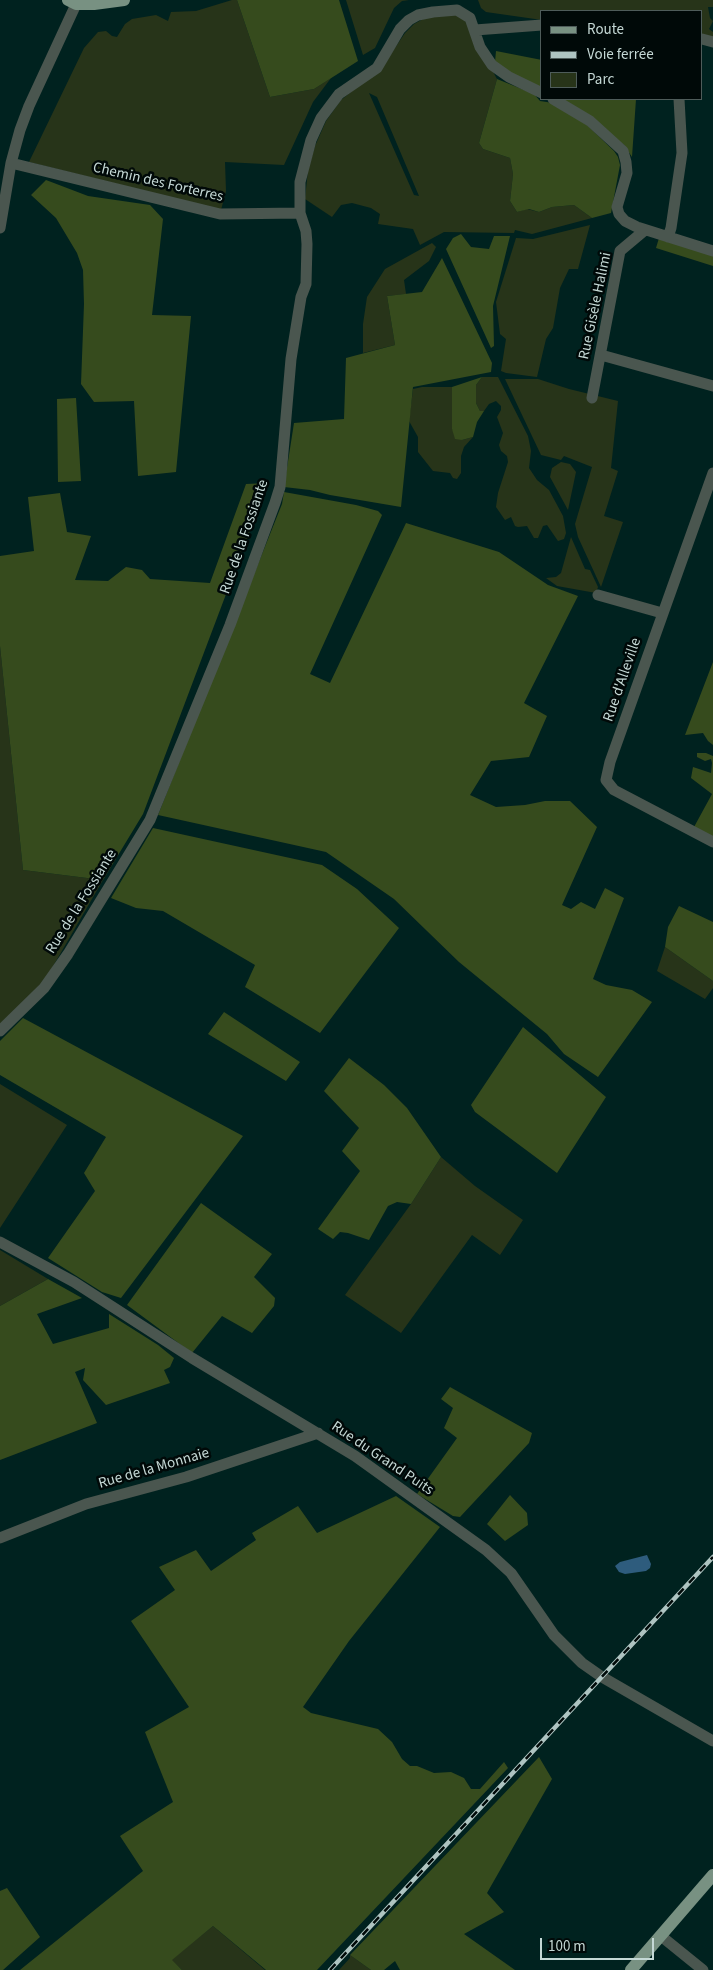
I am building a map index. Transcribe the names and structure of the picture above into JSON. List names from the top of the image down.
{
  "streets": {
    "street": [
      "Chemin des Forterres",
      "Rue Gisèle Halimi",
      "Rue de la Fossiante",
      "Rue d'Alleville",
      "Rue du Grand Puits",
      "Rue de la Monnaie"
    ]
  },
  "crossings": [
    ["Chemin des Forterres", "Rue de la Fossiante"],
    ["Rue du Grand Puits", "Rue de la Monnaie"]
  ],
  "legend": ["Route", "Voie ferrée", "Parc"],
  "scale_bar": "100 m"
}
